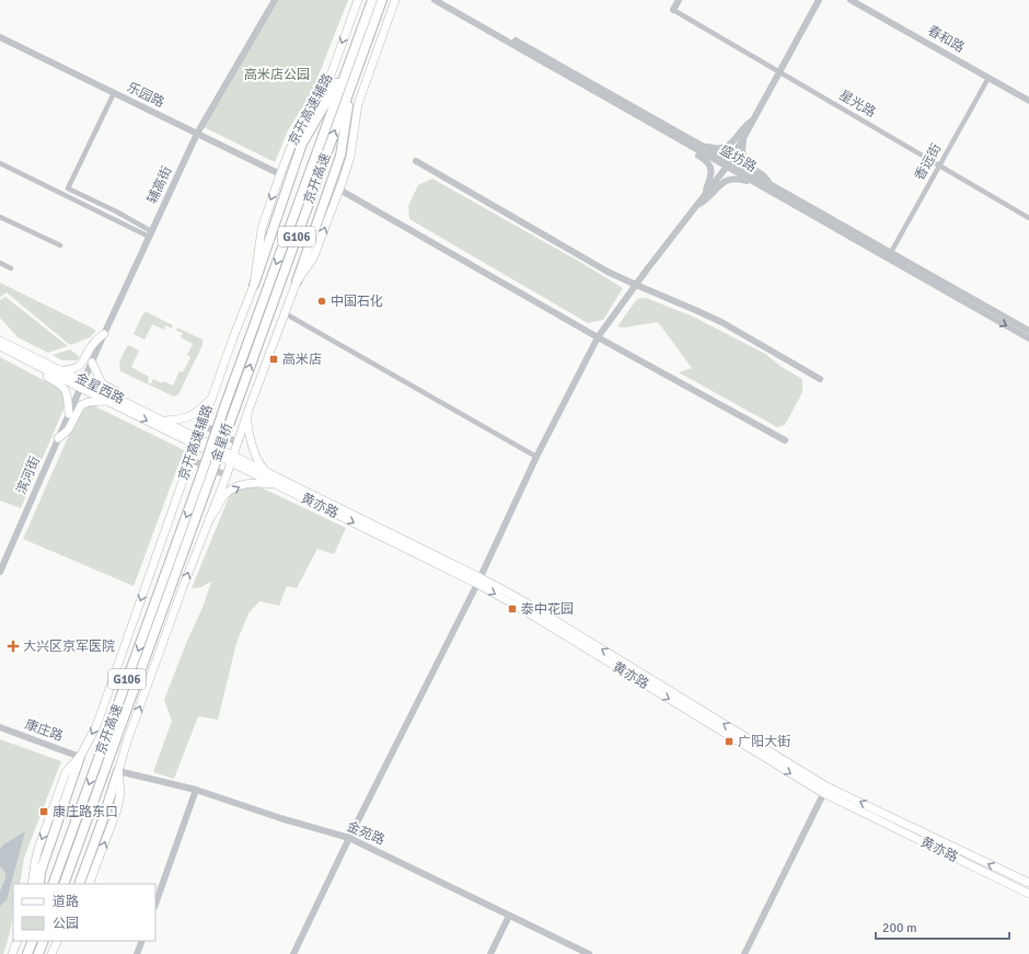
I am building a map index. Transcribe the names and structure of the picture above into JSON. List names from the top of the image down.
{
  "streets": {
    "highway": ["京开高速", "G106", "金星桥"],
    "main road": ["京开高速辅路", "金星西路", "黄亦路"],
    "street": [
      "春和路",
      "乐园路",
      "星光路",
      "盛坊路",
      "香远街",
      "辅高街",
      "滨河街",
      "康庄路",
      "金苑路"
    ]
  },
  "crossings": [
    ["春和路", "香远街"],
    ["乐园路", "京开高速辅路"],
    ["乐园路", "辅高街"],
    ["星光路", "香远街"],
    ["京开高速辅路", "金星西路"],
    ["京开高速辅路", "康庄路"],
    ["盛坊路", "香远街"],
    ["京开高速", "金星桥"],
    ["辅高街", "金星西路"],
    ["辅高街", "滨河街"],
    ["金星西路", "滨河街"]
  ],
  "parks": ["高米店公园"],
  "places": {
    "other": ["中国石化"],
    "transit": [
      "高米店",
      "泰中花园",
      "广阳大街",
      "康庄路东口"
    ],
    "health": ["大兴区京军医院"]
  },
  "legend": ["道路", "公园"],
  "scale_bar": "200 m"
}
